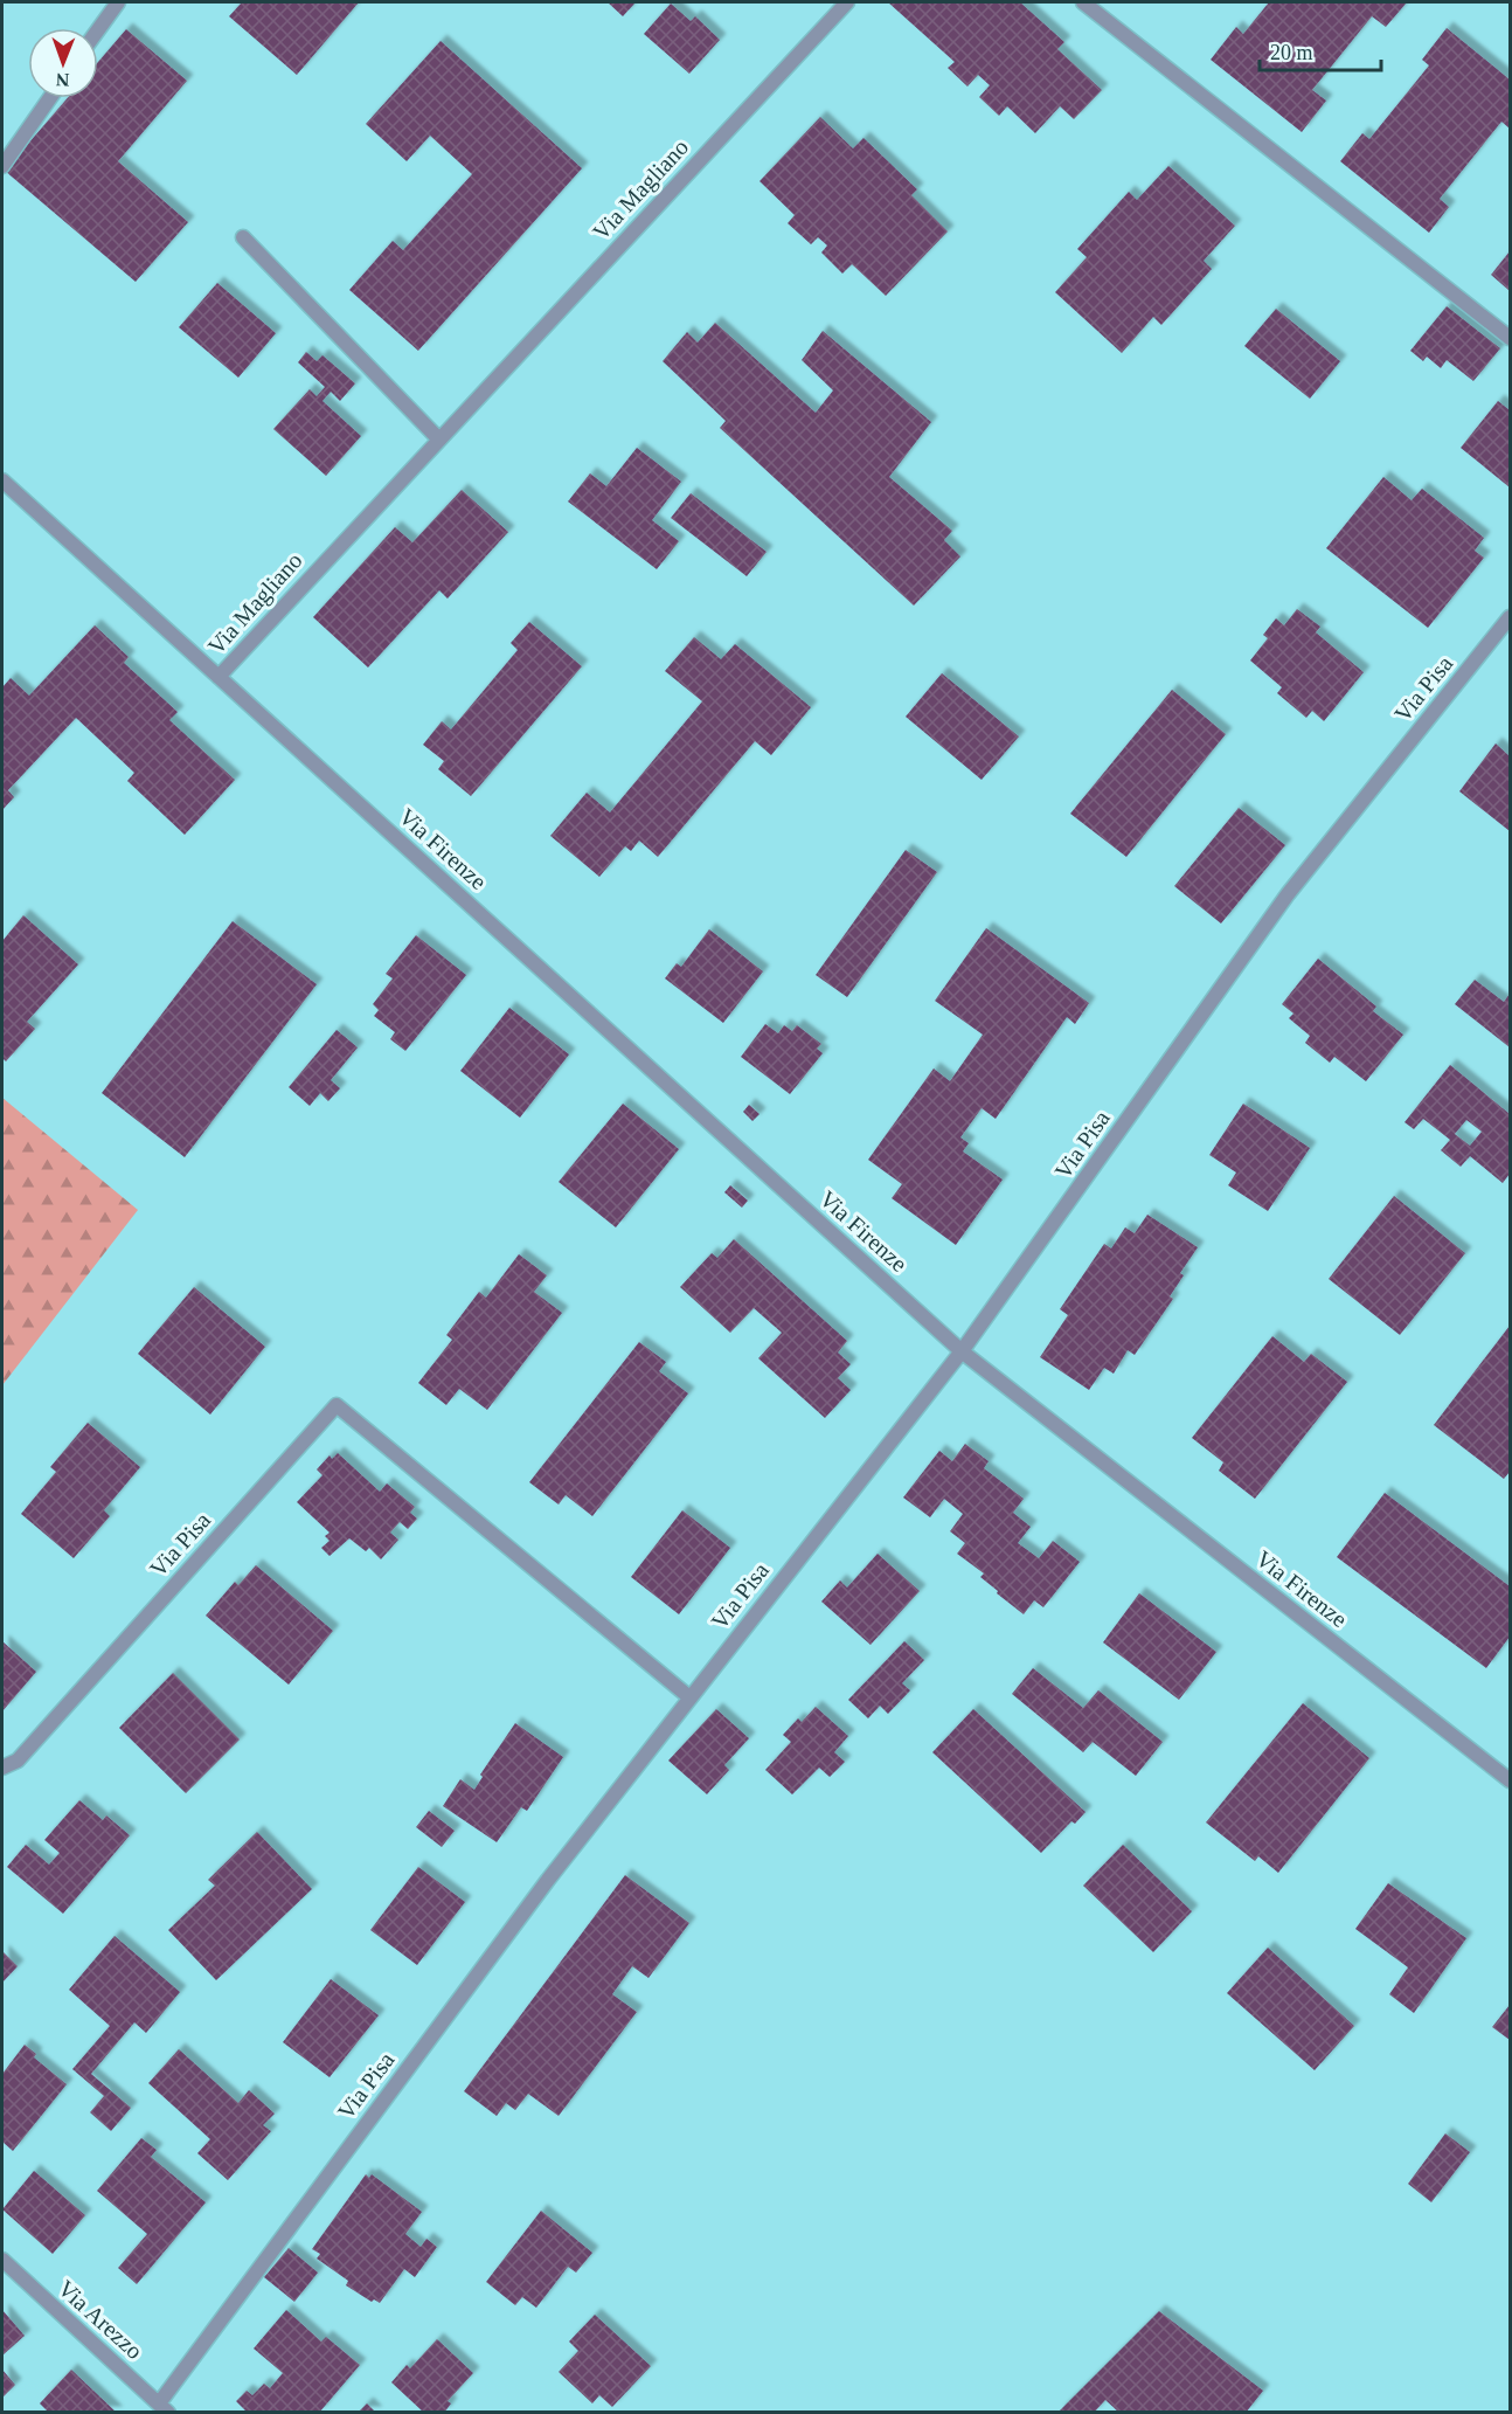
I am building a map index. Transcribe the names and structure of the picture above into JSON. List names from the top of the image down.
{
  "streets": {
    "street": [
      "Via Magliano",
      "Via Pisa",
      "Via Firenze",
      "Via Arezzo"
    ]
  },
  "crossings": [
    ["Via Magliano", "Via Firenze"],
    ["Via Pisa", "Via Firenze"],
    ["Via Pisa", "Via Arezzo"]
  ],
  "scale_bar": "20 m",
  "north": "bottom"
}
